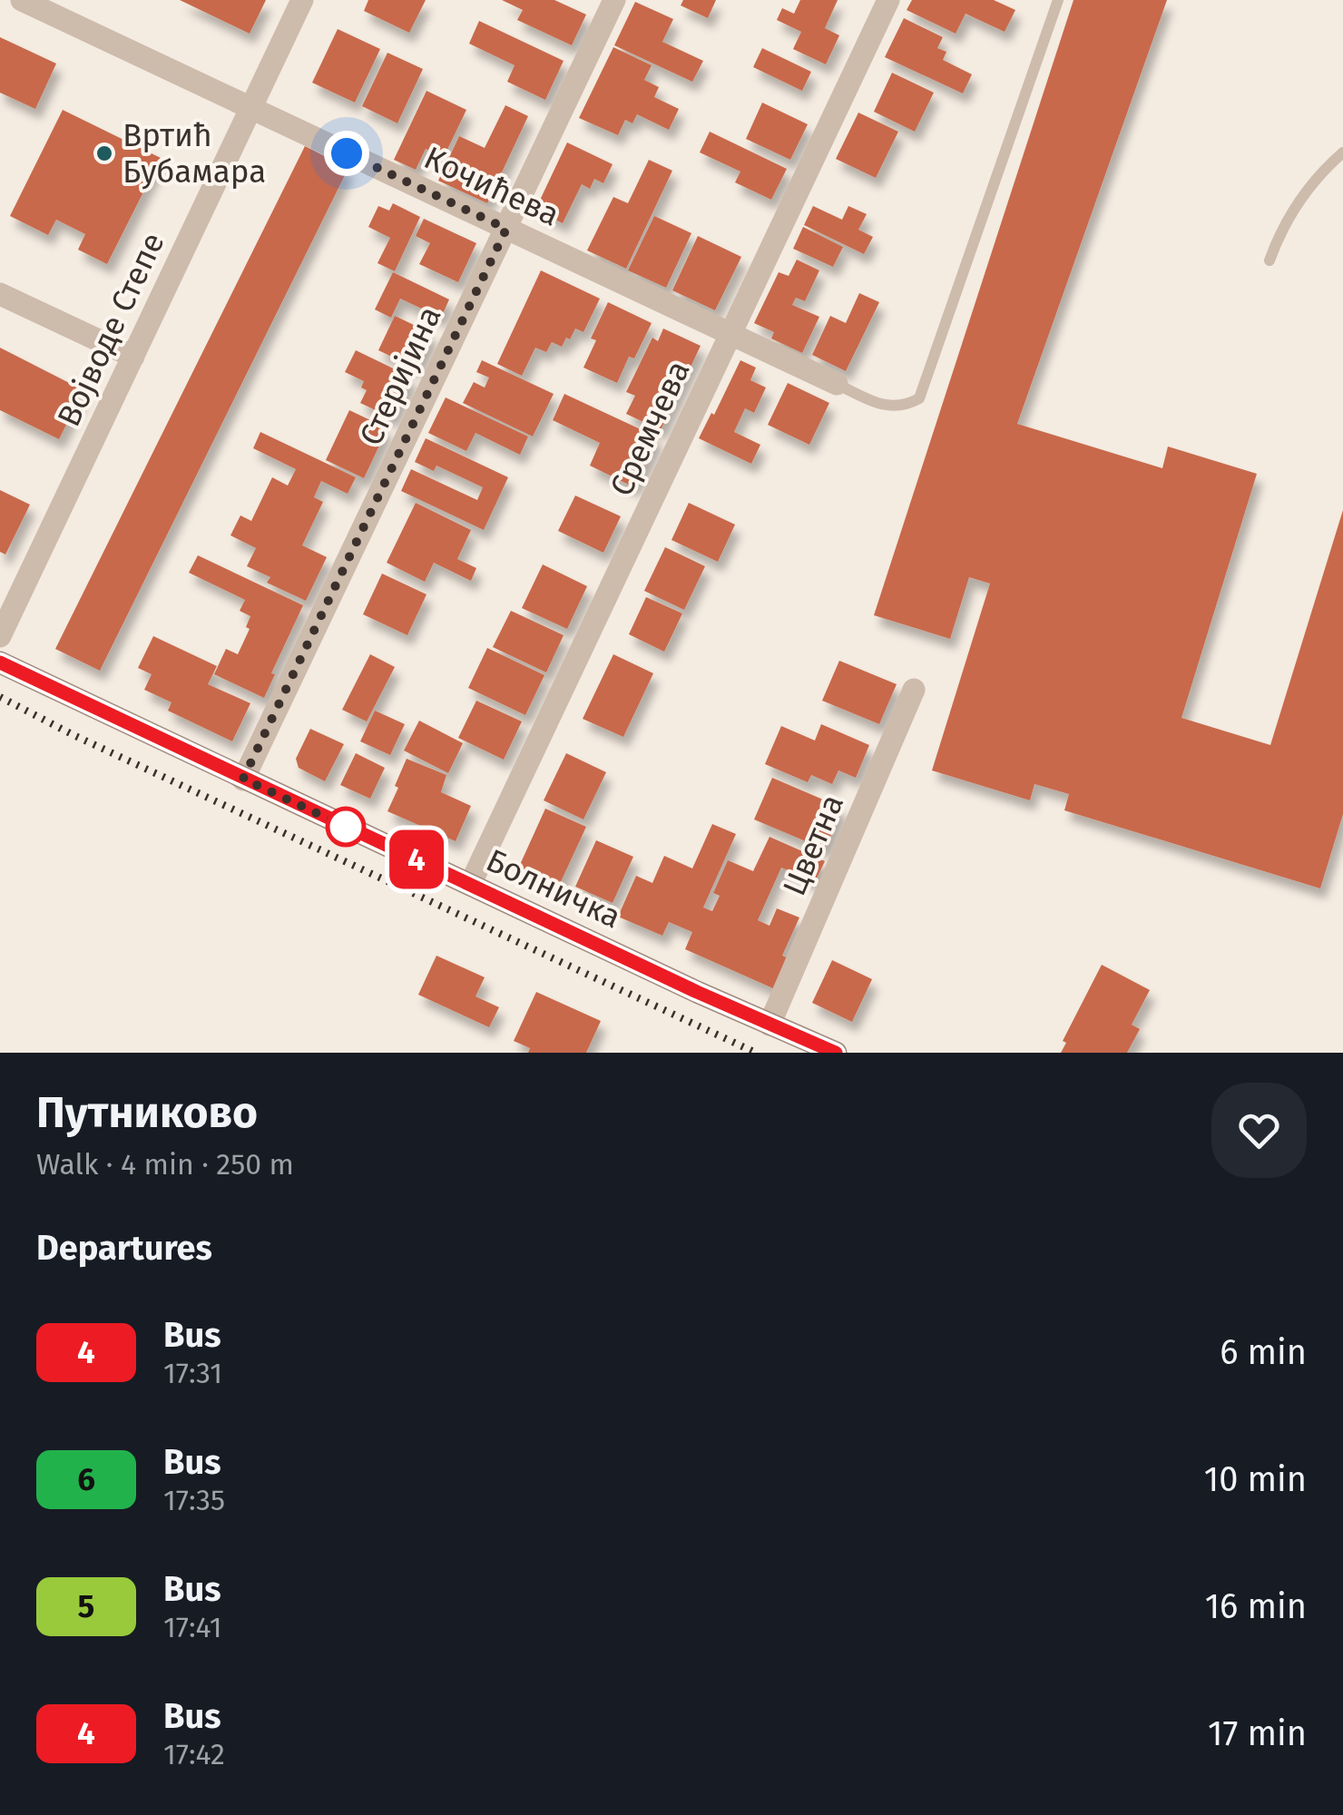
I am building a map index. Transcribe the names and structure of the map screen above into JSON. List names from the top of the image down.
{
  "streets": {
    "street": [
      "Кочићева",
      "Војводе Степе",
      "Стеријина",
      "Сремчева",
      "Цветна",
      "Болничка"
    ]
  },
  "crossings": [
    ["Кочићева", "Војводе Степе"],
    ["Кочићева", "Стеријина"],
    ["Кочићева", "Сремчева"],
    ["Стеријина", "Болничка"],
    ["Сремчева", "Болничка"],
    ["Цветна", "Болничка"]
  ],
  "places": ["Вртић Бубамара"],
  "lines": ["bus line 4"],
  "page": {
    "on_map": "4",
    "heading": [
      ["Путниково", "Walk · 4 min · 250 m"],
      "Departures"
    ],
    "list": [
      {
        "mark": "4",
        "name": "Bus",
        "note": "17:31",
        "value": "6 min"
      },
      {
        "mark": "6",
        "name": "Bus",
        "note": "17:35",
        "value": "10 min"
      },
      {
        "mark": "5",
        "name": "Bus",
        "note": "17:41",
        "value": "16 min"
      },
      {
        "mark": "4",
        "name": "Bus",
        "note": "17:42",
        "value": "17 min"
      }
    ]
  }
}
